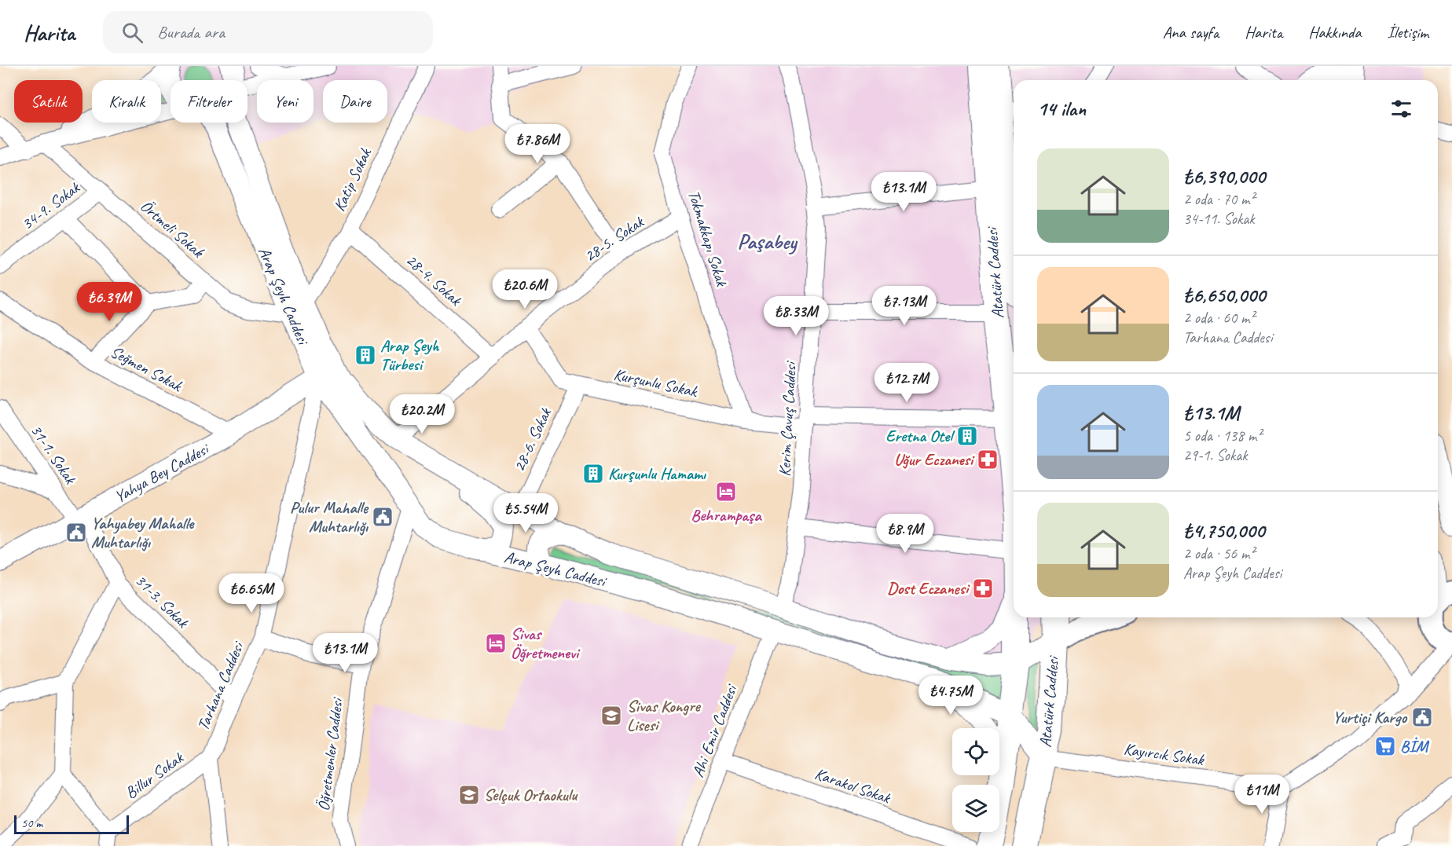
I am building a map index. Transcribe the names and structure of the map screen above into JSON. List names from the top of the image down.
{
  "streets": {
    "main road": ["Atatürk Caddesi"],
    "street": [
      "Katip Sokak",
      "34-9. Sokak",
      "Örtmeli Sokak",
      "Tokmakkapı Sokak",
      "28-5. Sokak",
      "28-4. Sokak",
      "Arap Şeyh Caddesi",
      "Seğmen Sokak",
      "Kurşunlu Sokak",
      "Kerim Çavuş Caddesi",
      "28-6. Sokak",
      "31-1. Sokak",
      "Yahya Bey Caddesi",
      "31-3. Sokak",
      "Tarhana Caddesi",
      "Ahi Emir Caddesi",
      "Kayırcık Sokak",
      "Öğretmenler Caddesi",
      "Billur Sokak",
      "Karakol Sokak"
    ]
  },
  "crossings": [
    ["Katip Sokak", "Örtmeli Sokak"],
    ["Katip Sokak", "28-4. Sokak"],
    ["Katip Sokak", "Arap Şeyh Caddesi"],
    ["34-9. Sokak", "Örtmeli Sokak"],
    ["Örtmeli Sokak", "Arap Şeyh Caddesi"],
    ["Tokmakkapı Sokak", "28-5. Sokak"],
    ["Tokmakkapı Sokak", "Kurşunlu Sokak"],
    ["28-5. Sokak", "28-4. Sokak"],
    ["28-5. Sokak", "Arap Şeyh Caddesi"],
    ["28-5. Sokak", "Kurşunlu Sokak"],
    ["Atatürk Caddesi", "Arap Şeyh Caddesi"],
    ["Atatürk Caddesi", "Kurşunlu Sokak"],
    ["Atatürk Caddesi", "Kayırcık Sokak"],
    ["Arap Şeyh Caddesi", "Kerim Çavuş Caddesi"],
    ["Arap Şeyh Caddesi", "28-6. Sokak"],
    ["Arap Şeyh Caddesi", "Yahya Bey Caddesi"],
    ["Arap Şeyh Caddesi", "Tarhana Caddesi"],
    ["Arap Şeyh Caddesi", "Ahi Emir Caddesi"],
    ["Arap Şeyh Caddesi", "Kayırcık Sokak"],
    ["Arap Şeyh Caddesi", "Öğretmenler Caddesi"],
    ["Seğmen Sokak", "Yahya Bey Caddesi"],
    ["Kurşunlu Sokak", "Kerim Çavuş Caddesi"],
    ["Kurşunlu Sokak", "28-6. Sokak"],
    ["31-1. Sokak", "Yahya Bey Caddesi"],
    ["31-1. Sokak", "31-3. Sokak"],
    ["Yahya Bey Caddesi", "31-3. Sokak"],
    ["Yahya Bey Caddesi", "Tarhana Caddesi"],
    ["31-3. Sokak", "Tarhana Caddesi"],
    ["Tarhana Caddesi", "Billur Sokak"],
    ["Ahi Emir Caddesi", "Karakol Sokak"]
  ],
  "districts": ["Paşabey"],
  "places": {
    "building": ["Arap Şeyh Türbesi", "Eretna Otel", "Kurşunlu Hamamı"],
    "pharmacy": ["Uğur Eczanesi", "Dost Eczanesi"],
    "hotel": ["Behrampaşa", "Sivas Öğretmenevi"],
    "public building": ["Pulur Mahalle Muhtarlığı", "Yahyabey Mahalle Muhtarlığı", "Yurtiçi Kargo"],
    "school or university": ["Sivas Kongre Lisesi", "Selçuk Ortaokulu"],
    "supermarket": ["BİM"]
  },
  "scale_bar": "50 m",
  "page": {
    "header": "Harita",
    "search": "Burada ara",
    "nav": [
      "Ana sayfa",
      "Harita",
      "Hakkında",
      "İletişim"
    ],
    "chip": [
      "Satılık",
      "Kiralık",
      "Filtreler",
      "Yeni",
      "Daire"
    ],
    "heading": "14 ilan",
    "price": [
      "₺7.86M",
      "₺13.1M",
      "₺20.6M",
      "₺6.39M",
      "₺7.13M",
      "₺8.33M",
      "₺12.7M",
      "₺20.2M",
      "₺5.54M",
      "₺8.9M",
      "₺6.65M",
      "₺13.1M",
      "₺4.75M",
      "₺11M"
    ],
    "list": [
      {
        "name": "₺6,390,000",
        "note": "2 oda · 70 m² · 34-11. Sokak"
      },
      {
        "name": "₺6,650,000",
        "note": "2 oda · 60 m² · Tarhana Caddesi"
      },
      {
        "name": "₺13.1M",
        "note": "5 oda · 138 m² · 29-1. Sokak"
      },
      {
        "name": "₺4,750,000",
        "note": "2 oda · 56 m² · Arap Şeyh Caddesi"
      }
    ],
    "scale": "50 m"
  }
}
